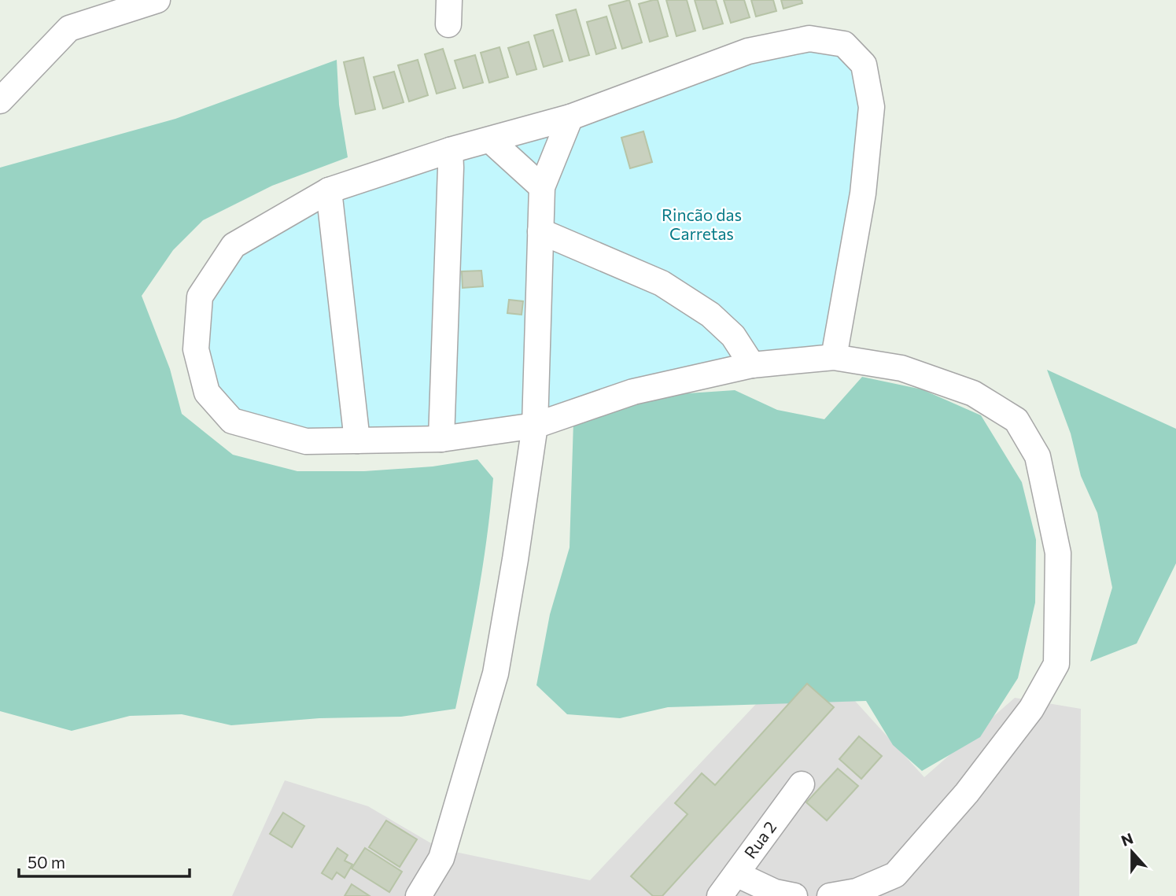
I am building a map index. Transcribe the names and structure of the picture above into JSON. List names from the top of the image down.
{
  "streets": {
    "street": ["Rua 2"]
  },
  "parks": ["Rincão das Carretas"],
  "scale_bar": "50 m",
  "north": "top"
}
